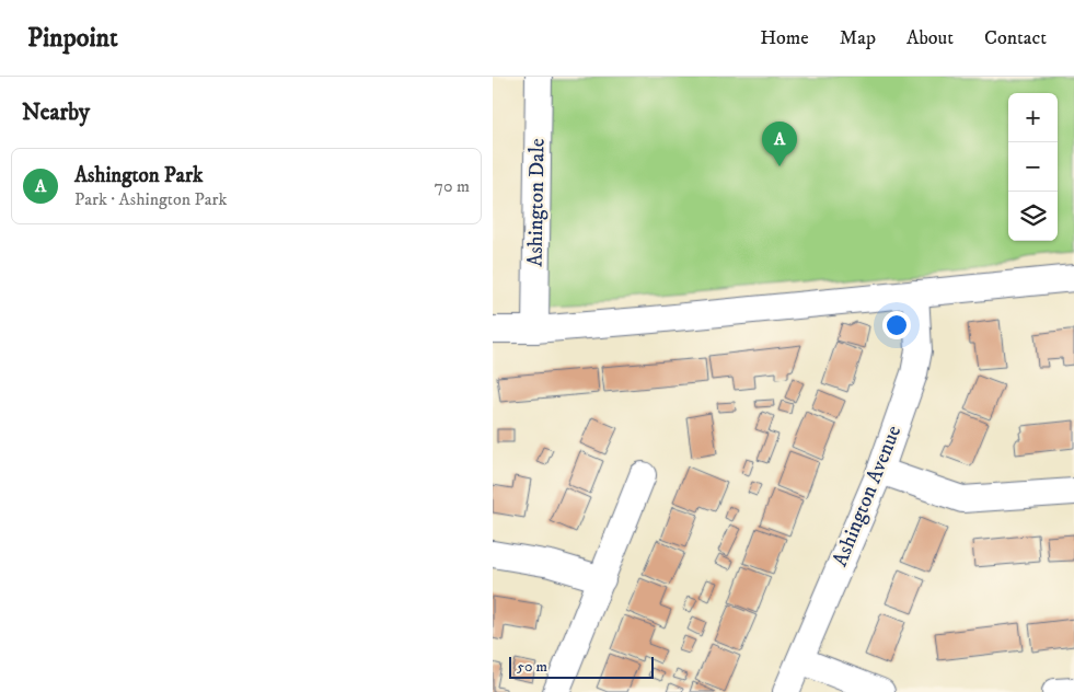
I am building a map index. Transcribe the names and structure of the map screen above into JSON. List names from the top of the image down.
{
  "streets": {
    "street": ["Ashington Dale", "Ashington Avenue"]
  },
  "scale_bar": "50 m",
  "page": {
    "header": "Pinpoint",
    "nav": [
      "Home",
      "Map",
      "About",
      "Contact"
    ],
    "heading": "Nearby",
    "map_buttons": ["+", "−"],
    "pins": "A",
    "list": [
      {
        "mark": "A",
        "name": "Ashington Park",
        "note": "Park · Ashington Park",
        "value": "70 m"
      }
    ],
    "scale": "50 m"
  }
}
